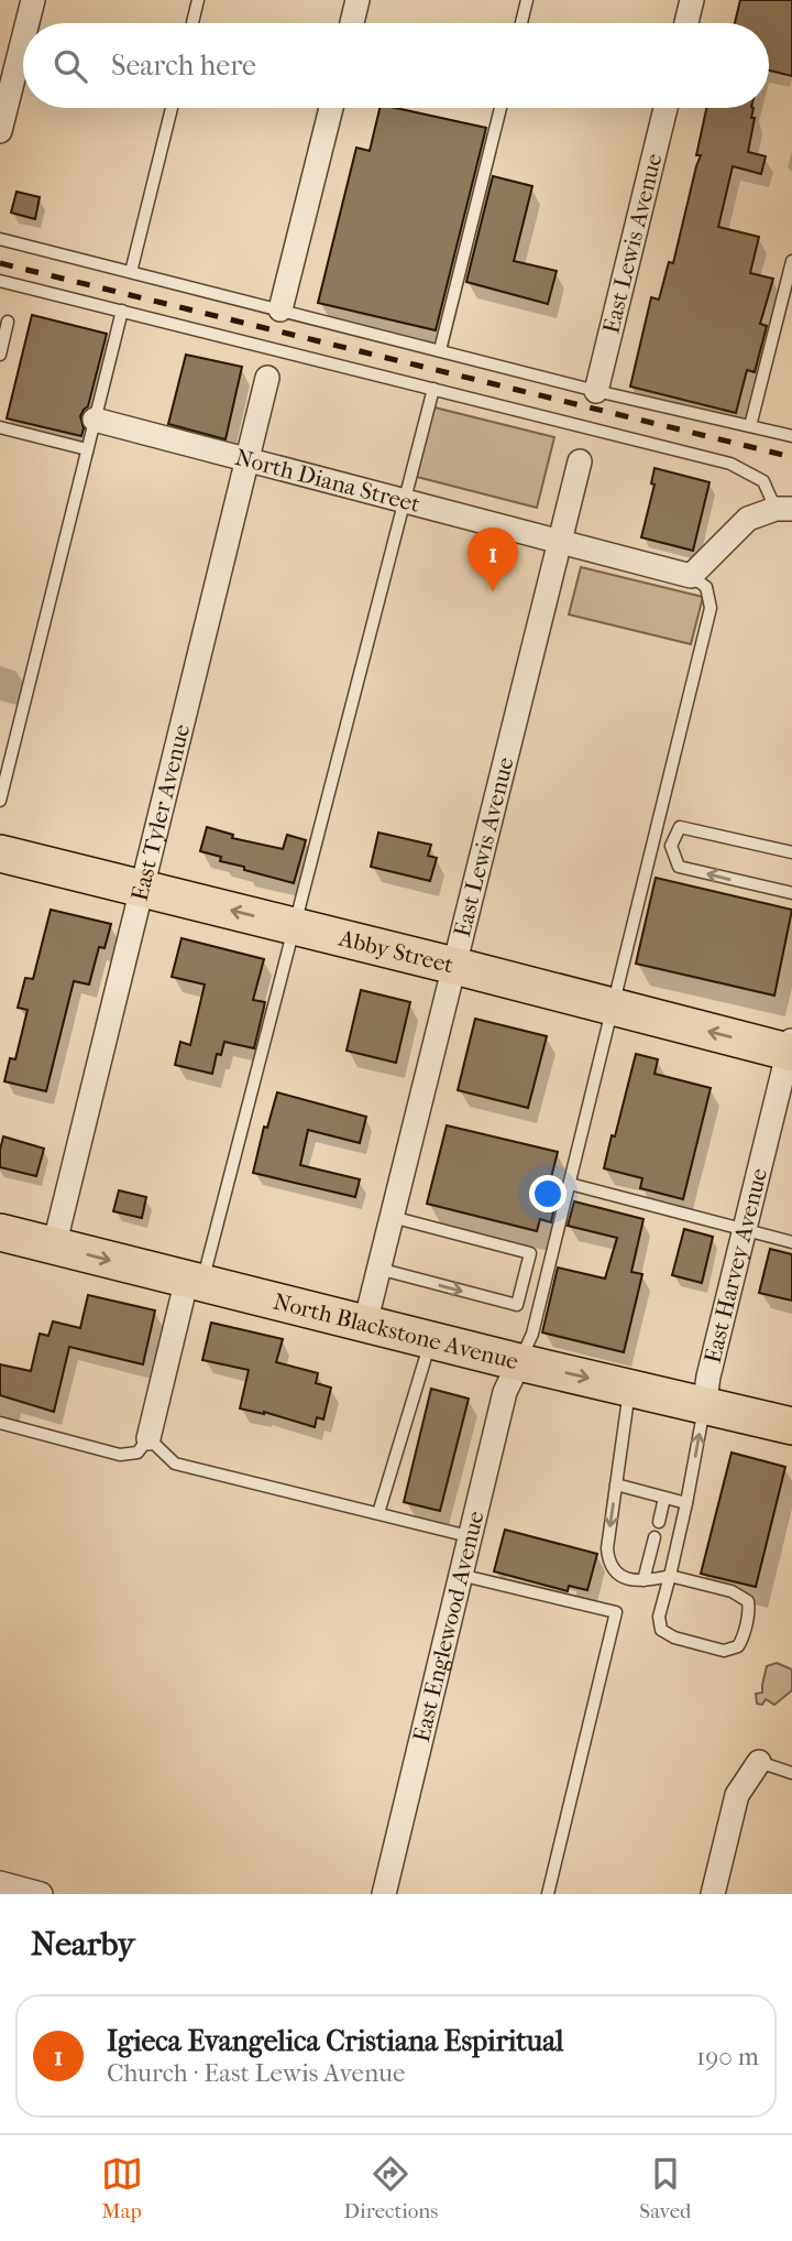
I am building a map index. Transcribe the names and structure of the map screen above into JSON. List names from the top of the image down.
{
  "streets": {
    "main road": ["Abby Street", "North Blackstone Avenue"],
    "street": [
      "East Lewis Avenue",
      "North Diana Street",
      "East Tyler Avenue",
      "East Harvey Avenue",
      "East Englewood Avenue"
    ]
  },
  "crossings": [
    ["East Lewis Avenue", "North Diana Street"],
    ["East Lewis Avenue", "Abby Street"],
    ["East Lewis Avenue", "North Blackstone Avenue"],
    ["North Diana Street", "East Tyler Avenue"],
    ["East Tyler Avenue", "Abby Street"],
    ["East Tyler Avenue", "North Blackstone Avenue"],
    ["Abby Street", "East Harvey Avenue"],
    ["East Harvey Avenue", "North Blackstone Avenue"],
    ["North Blackstone Avenue", "East Englewood Avenue"]
  ],
  "one_way": ["Abby Street"],
  "page": {
    "search": "Search here",
    "pins": "1",
    "heading": "Nearby",
    "list": [
      {
        "mark": "1",
        "name": "Igieca Evangelica Cristiana Espiritual",
        "note": "Church · East Lewis Avenue",
        "value": "190 m"
      }
    ],
    "nav": ["Map", "Directions", "Saved"]
  }
}
